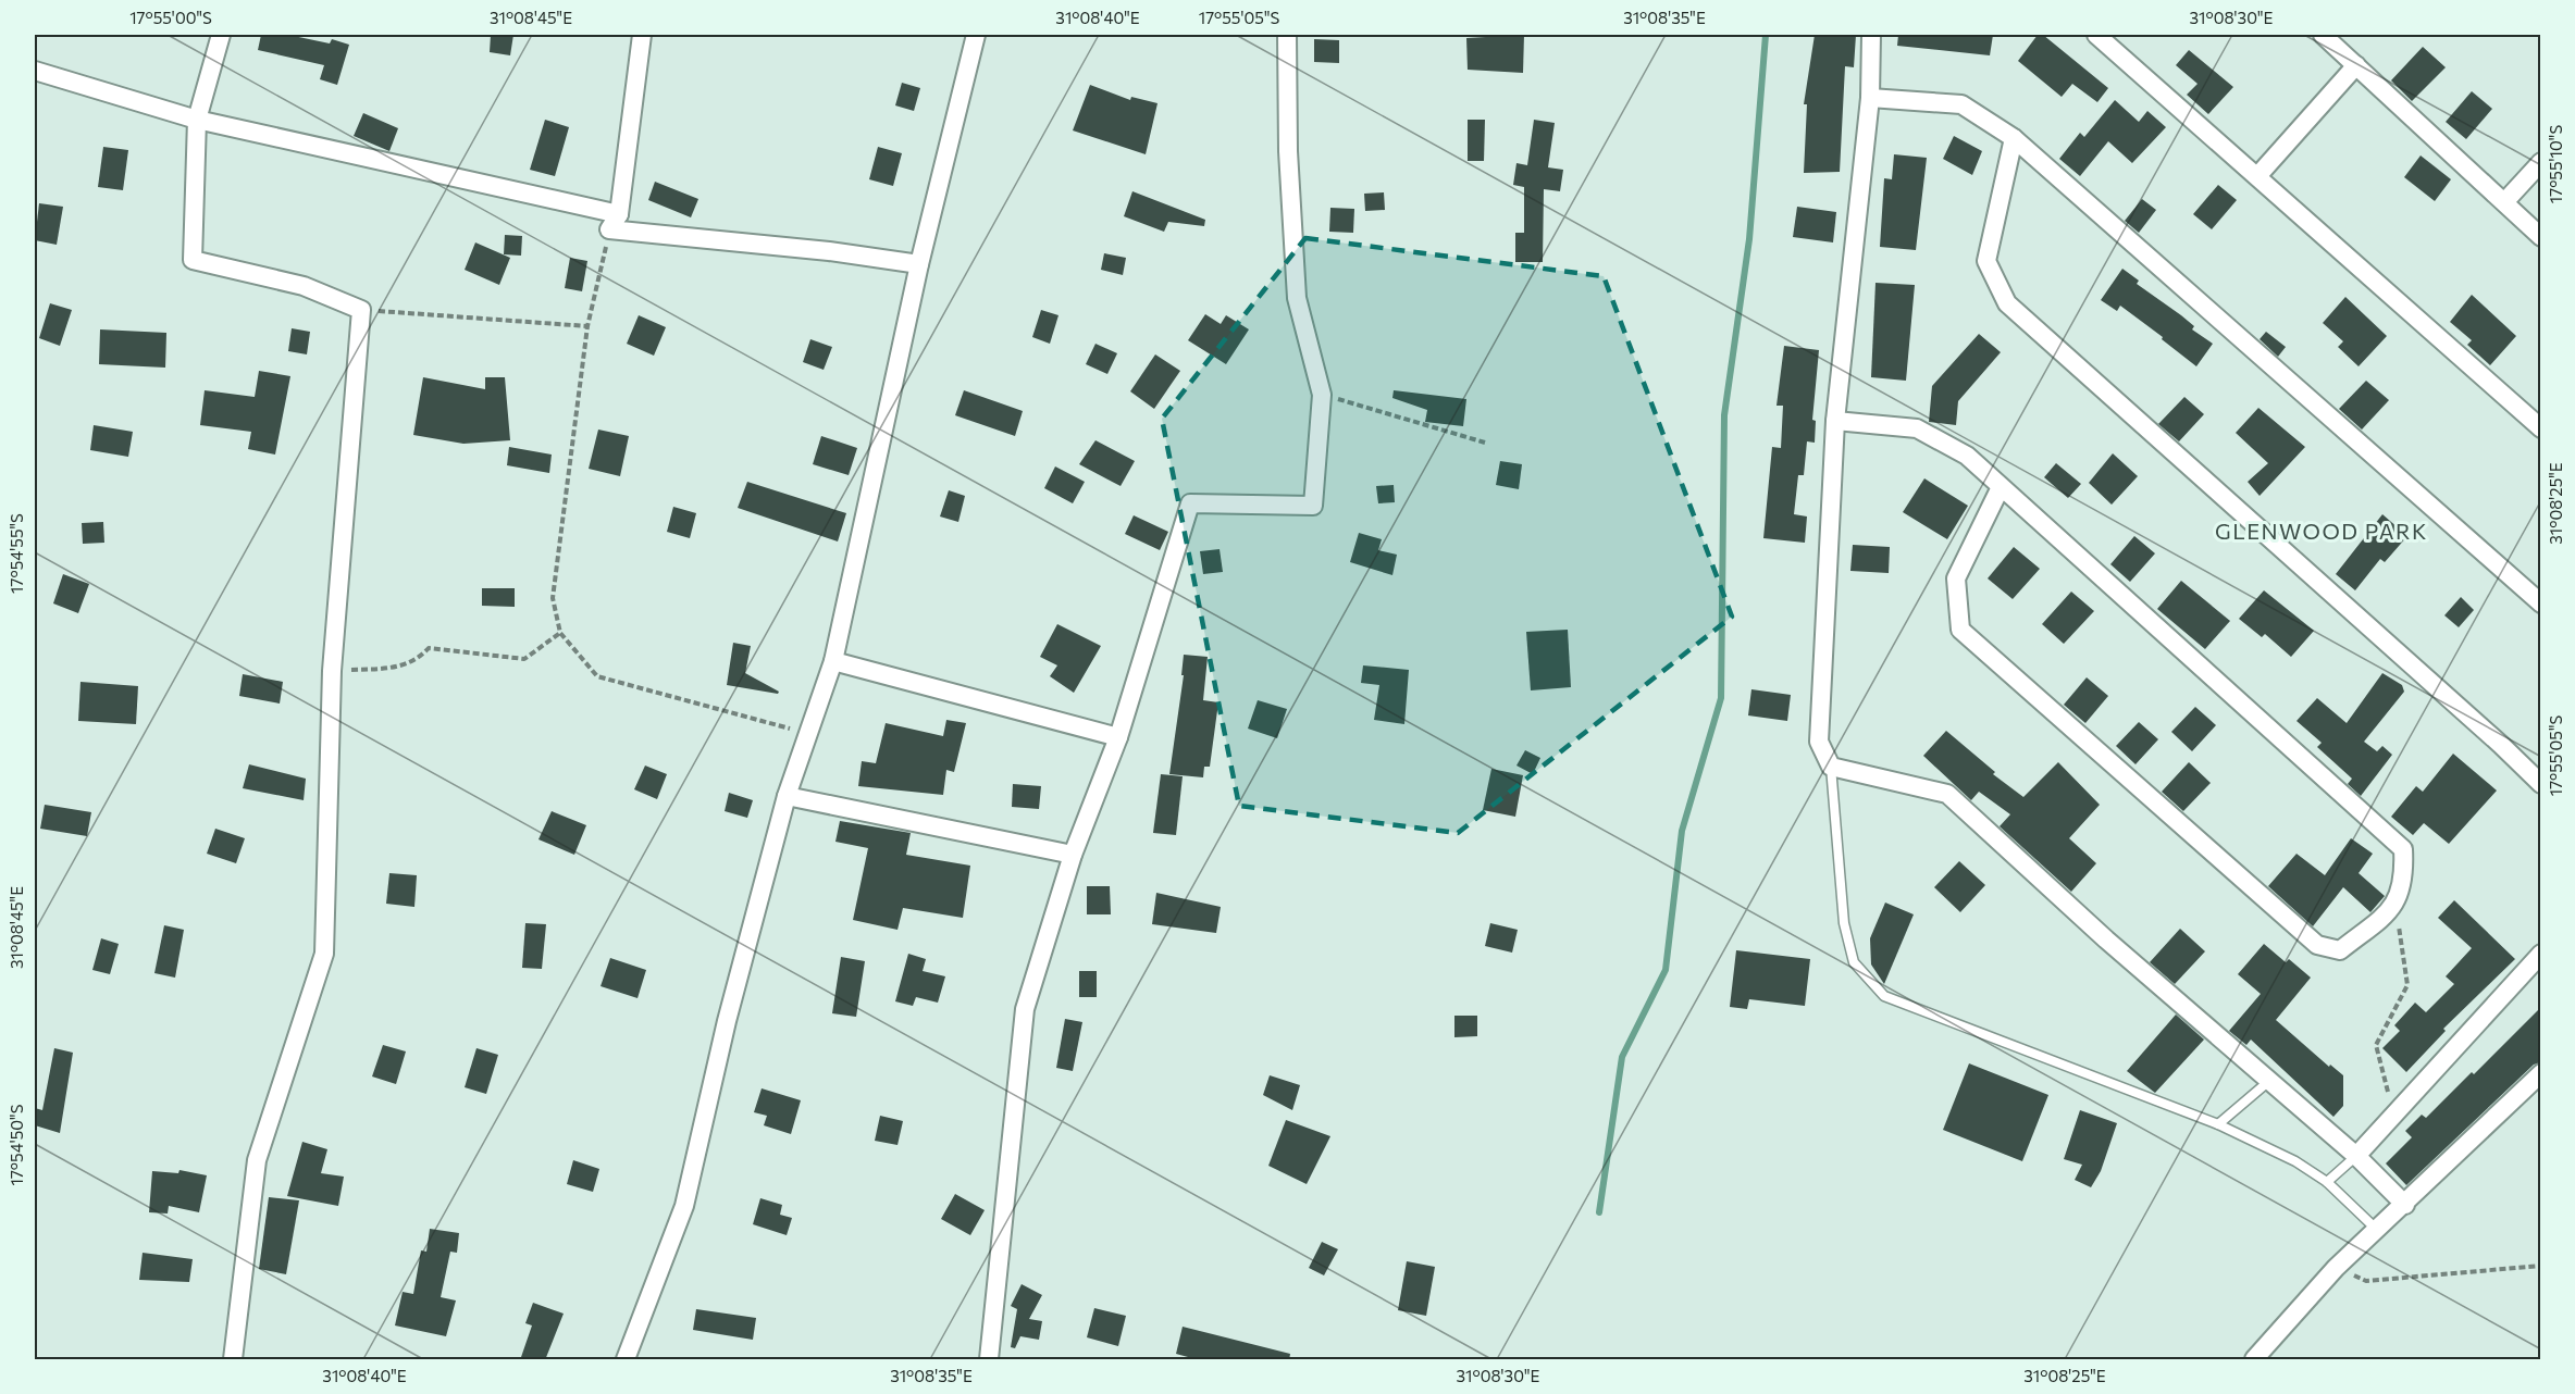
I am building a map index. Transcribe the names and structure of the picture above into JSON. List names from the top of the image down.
{
  "districts": ["GLENWOOD PARK"],
  "coordinates": [
    "17°55'00\"S",
    "31°08'45\"E",
    "31°08'40\"E",
    "17°55'05\"S",
    "31°08'35\"E",
    "31°08'30\"E",
    "17°55'10\"S",
    "31°08'25\"E",
    "17°54'55\"S",
    "17°54'50\"S"
  ]
}
